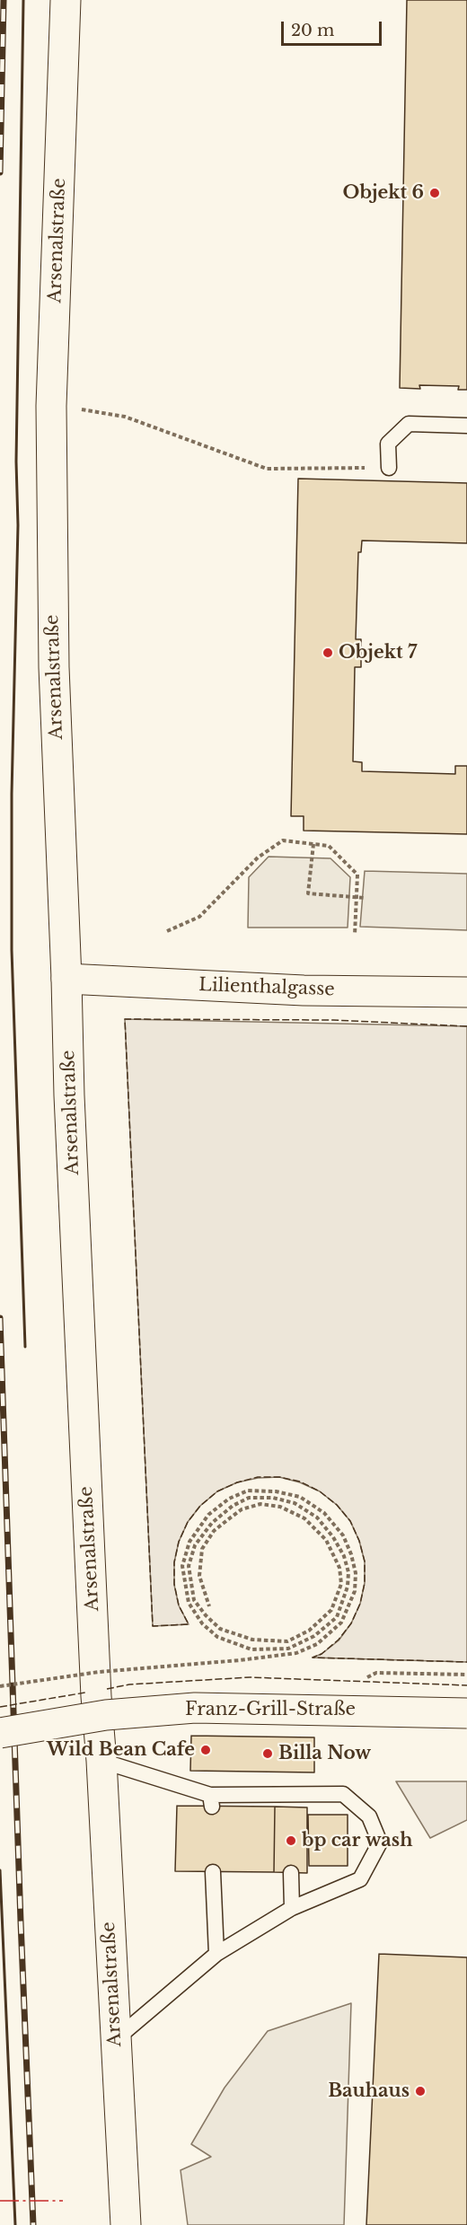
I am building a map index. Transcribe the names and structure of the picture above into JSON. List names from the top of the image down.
{
  "streets": {
    "main road": ["Arsenalstraße", "Lilienthalgasse", "Franz-Grill-Straße"]
  },
  "crossings": [
    ["Arsenalstraße", "Lilienthalgasse"]
  ],
  "places": [
    "Objekt 6",
    "Objekt 7",
    "Wild Bean Cafe",
    "Billa Now",
    "bp car wash",
    "Bauhaus"
  ],
  "scale_bar": "20 m"
}
